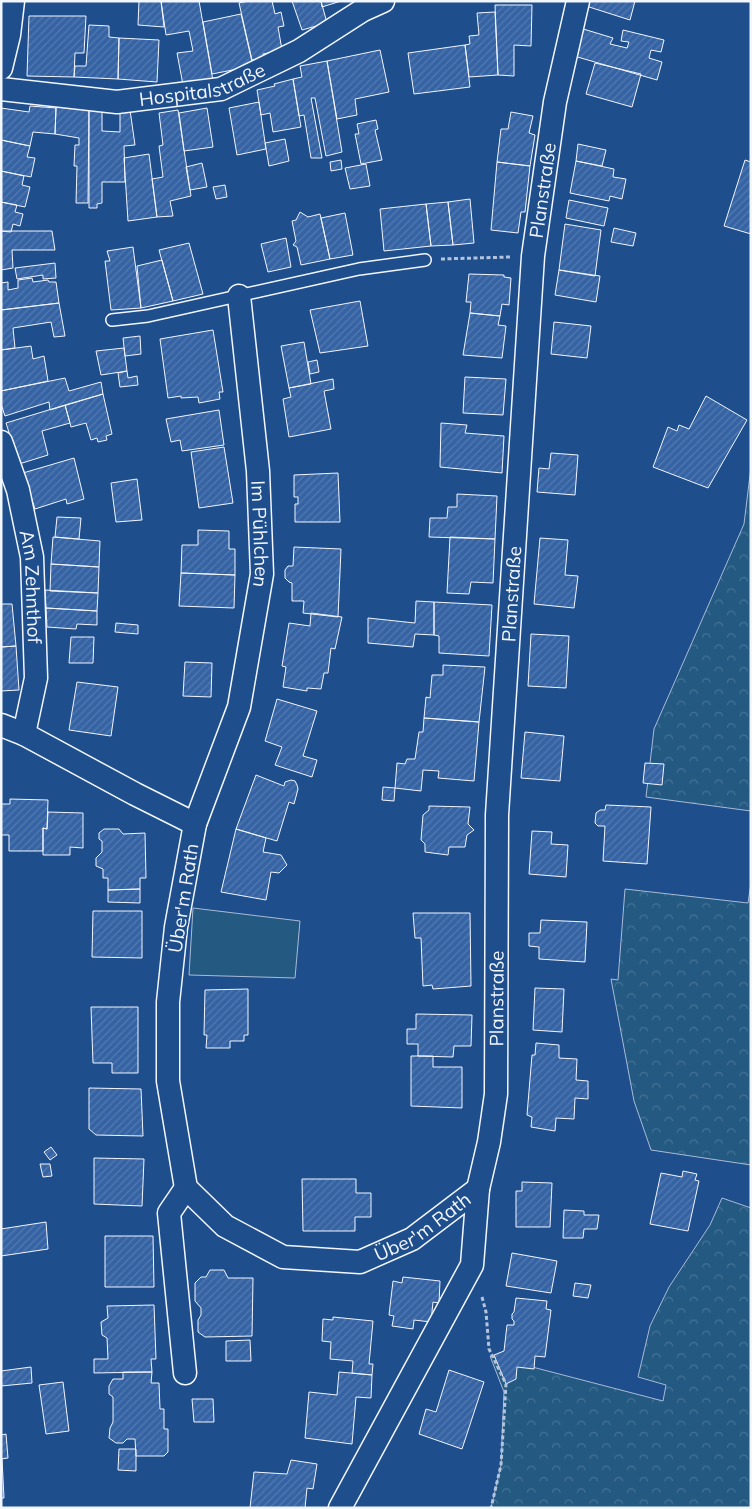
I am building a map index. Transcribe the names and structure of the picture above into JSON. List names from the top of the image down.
{
  "streets": {
    "street": [
      "Hospitalstraße",
      "Planstraße",
      "Im Pühlchen",
      "Am Zehnthof",
      "Über'm Rath"
    ]
  },
  "crossings": [
    ["Planstraße", "Über'm Rath"],
    ["Im Pühlchen", "Über'm Rath"],
    ["Am Zehnthof", "Über'm Rath"]
  ]
}
